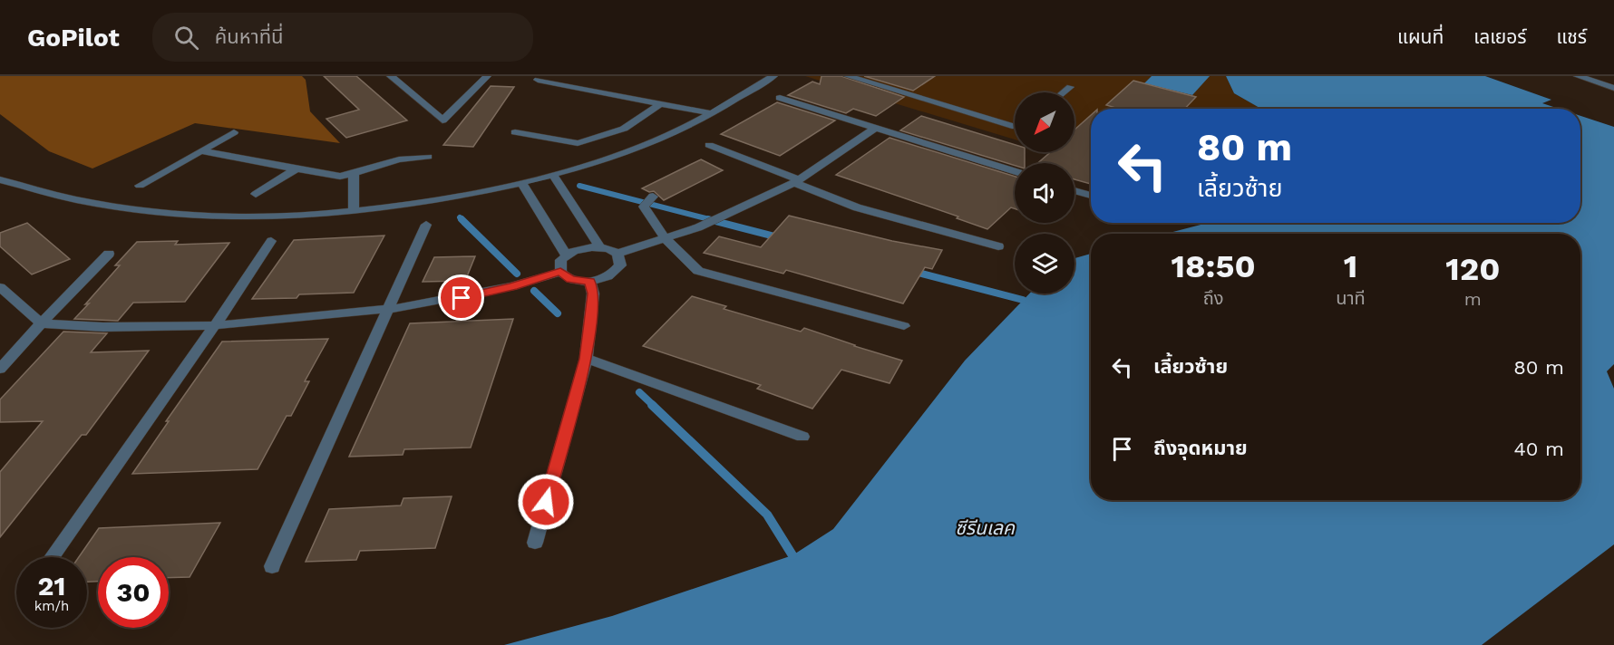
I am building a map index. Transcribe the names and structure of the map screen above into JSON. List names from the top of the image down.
{
  "water": ["ซีรีนเลค"],
  "north": "bottom left",
  "page": {
    "header": "GoPilot",
    "search": "ค้นหาที่นี่",
    "nav": ["แผนที่", "เลเยอร์", "แชร์"],
    "turn": ["80 m", "เลี้ยวซ้าย"],
    "eta": [
      "18:50",
      "ถึง",
      "1",
      "นาที",
      "120",
      "m"
    ],
    "list": [
      {
        "name": "เลี้ยวซ้าย",
        "value": "80 m"
      },
      {
        "name": "ถึงจุดหมาย",
        "value": "40 m"
      }
    ],
    "speed": "21 km/h",
    "limit": "30"
  }
}
